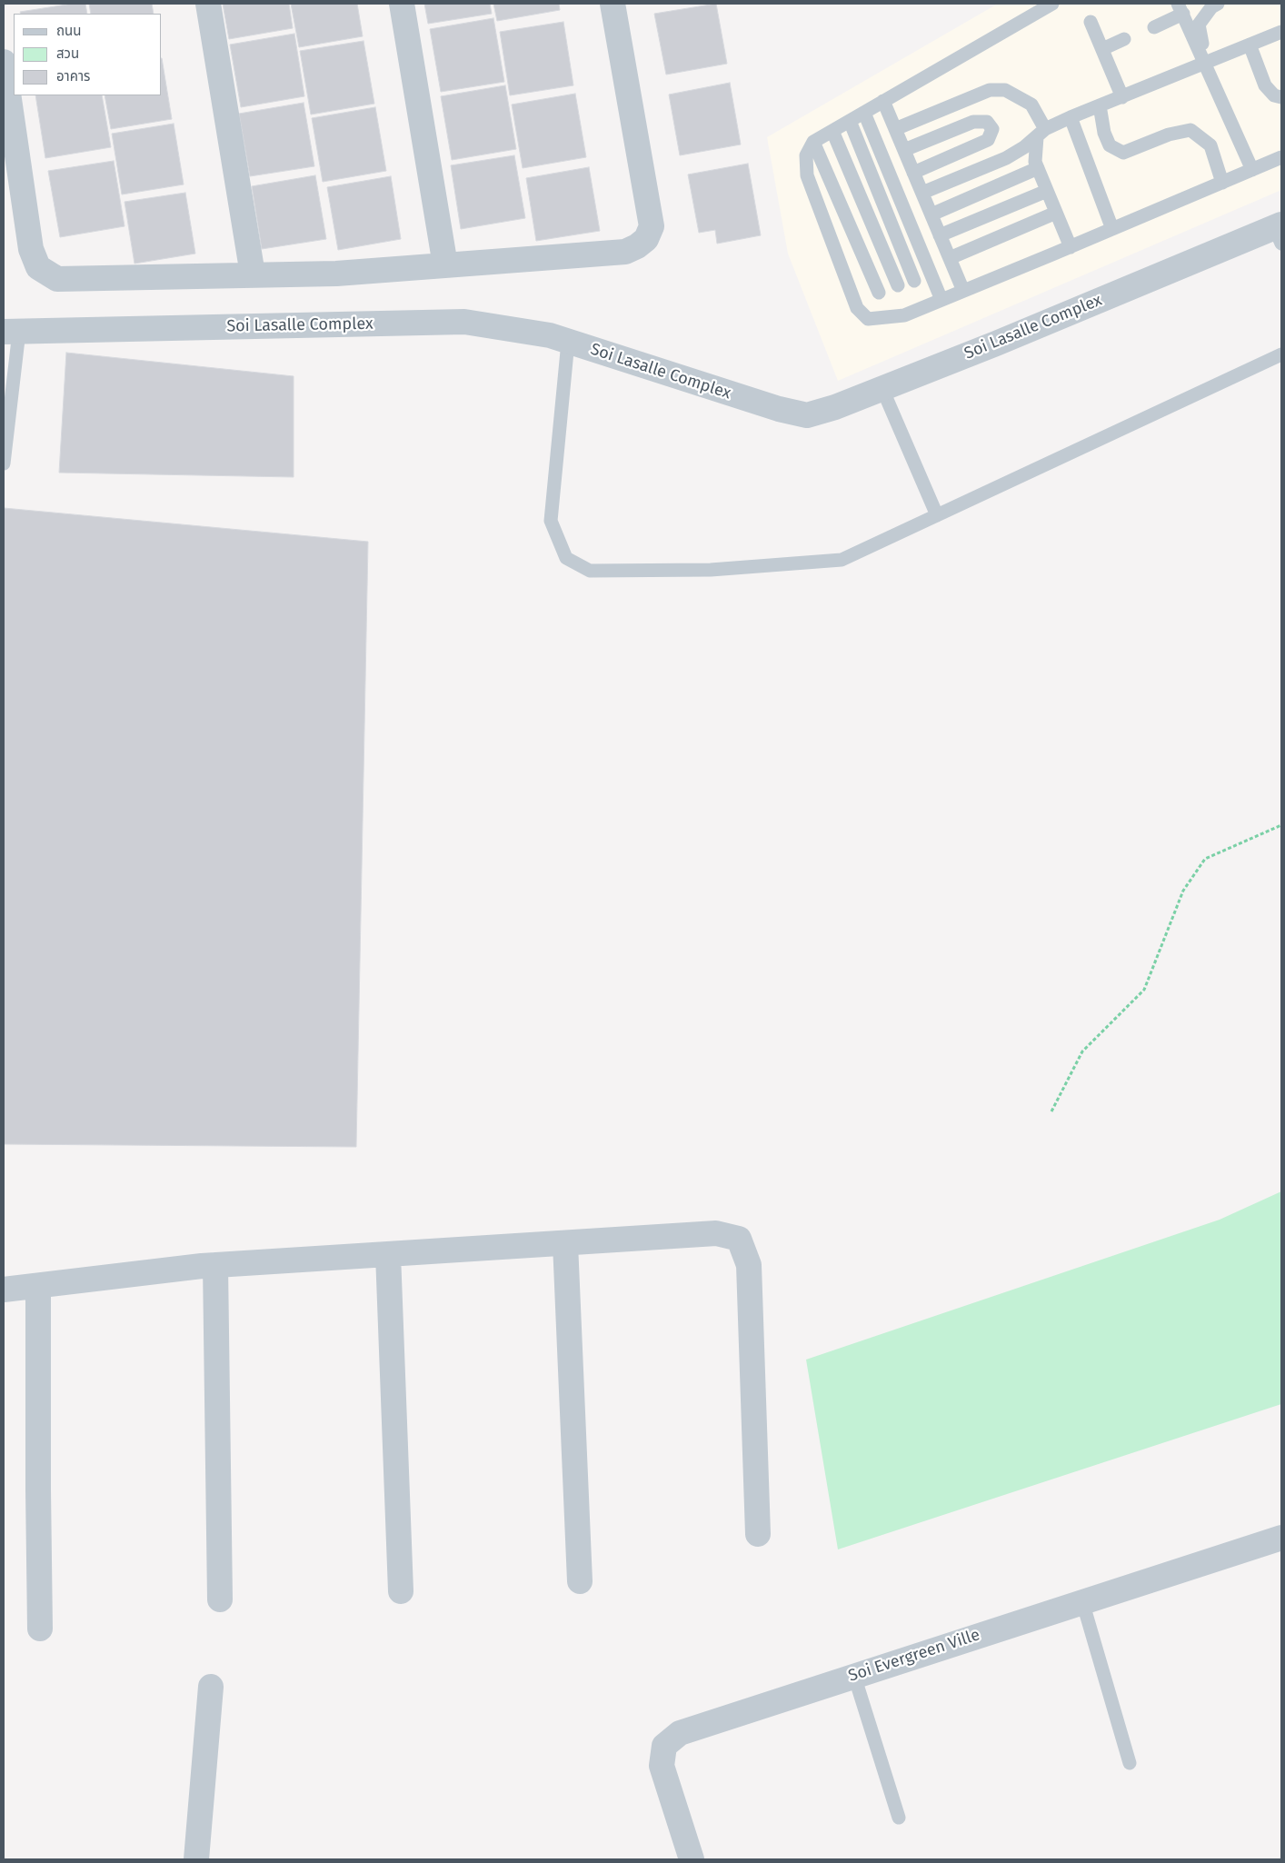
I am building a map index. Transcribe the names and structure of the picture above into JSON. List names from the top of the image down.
{
  "streets": {
    "street": ["Soi Lasalle Complex", "Soi Evergreen Ville"]
  },
  "legend": ["ถนน", "สวน", "อาคาร"]
}
